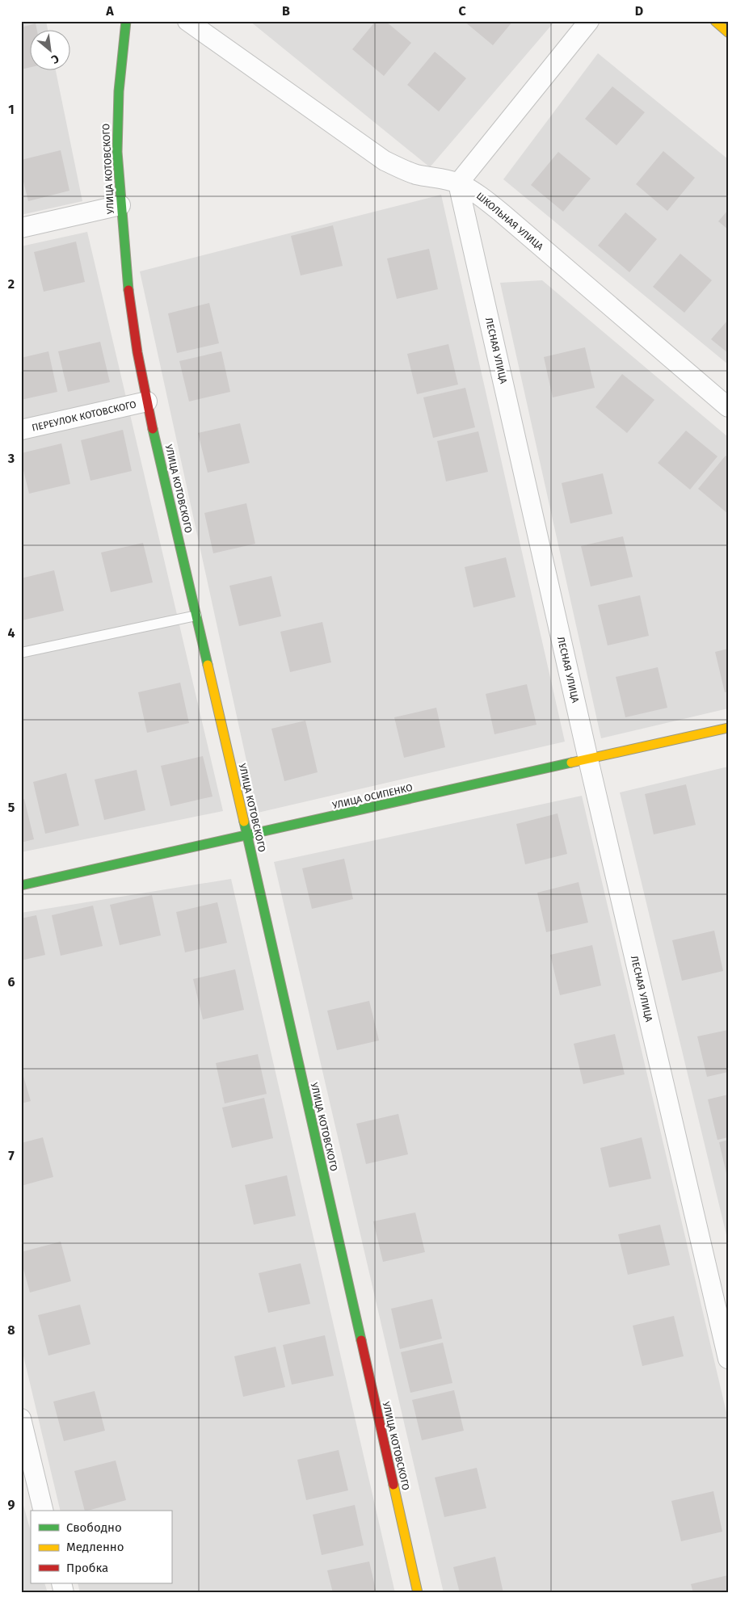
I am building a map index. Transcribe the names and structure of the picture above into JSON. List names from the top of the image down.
{
  "streets": {
    "street": [
      "УЛИЦА КОТОВСКОГО",
      "ШКОЛЬНАЯ УЛИЦА",
      "ЛЕСНАЯ УЛИЦА",
      "ПЕРЕУЛОК КОТОВСКОГО",
      "УЛИЦА ОСИПЕНКО"
    ]
  },
  "crossings": [
    ["УЛИЦА КОТОВСКОГО", "ПЕРЕУЛОК КОТОВСКОГО"],
    ["УЛИЦА КОТОВСКОГО", "УЛИЦА ОСИПЕНКО"],
    ["ШКОЛЬНАЯ УЛИЦА", "ЛЕСНАЯ УЛИЦА"],
    ["ЛЕСНАЯ УЛИЦА", "УЛИЦА ОСИПЕНКО"]
  ],
  "legend": ["Свободно", "Медленно", "Пробка"],
  "north": "bottom right",
  "grid": {
    "columns": [
      "A",
      "B",
      "C",
      "D"
    ],
    "rows": [
      "1",
      "2",
      "3",
      "4",
      "5",
      "6",
      "7",
      "8",
      "9"
    ]
  }
}
